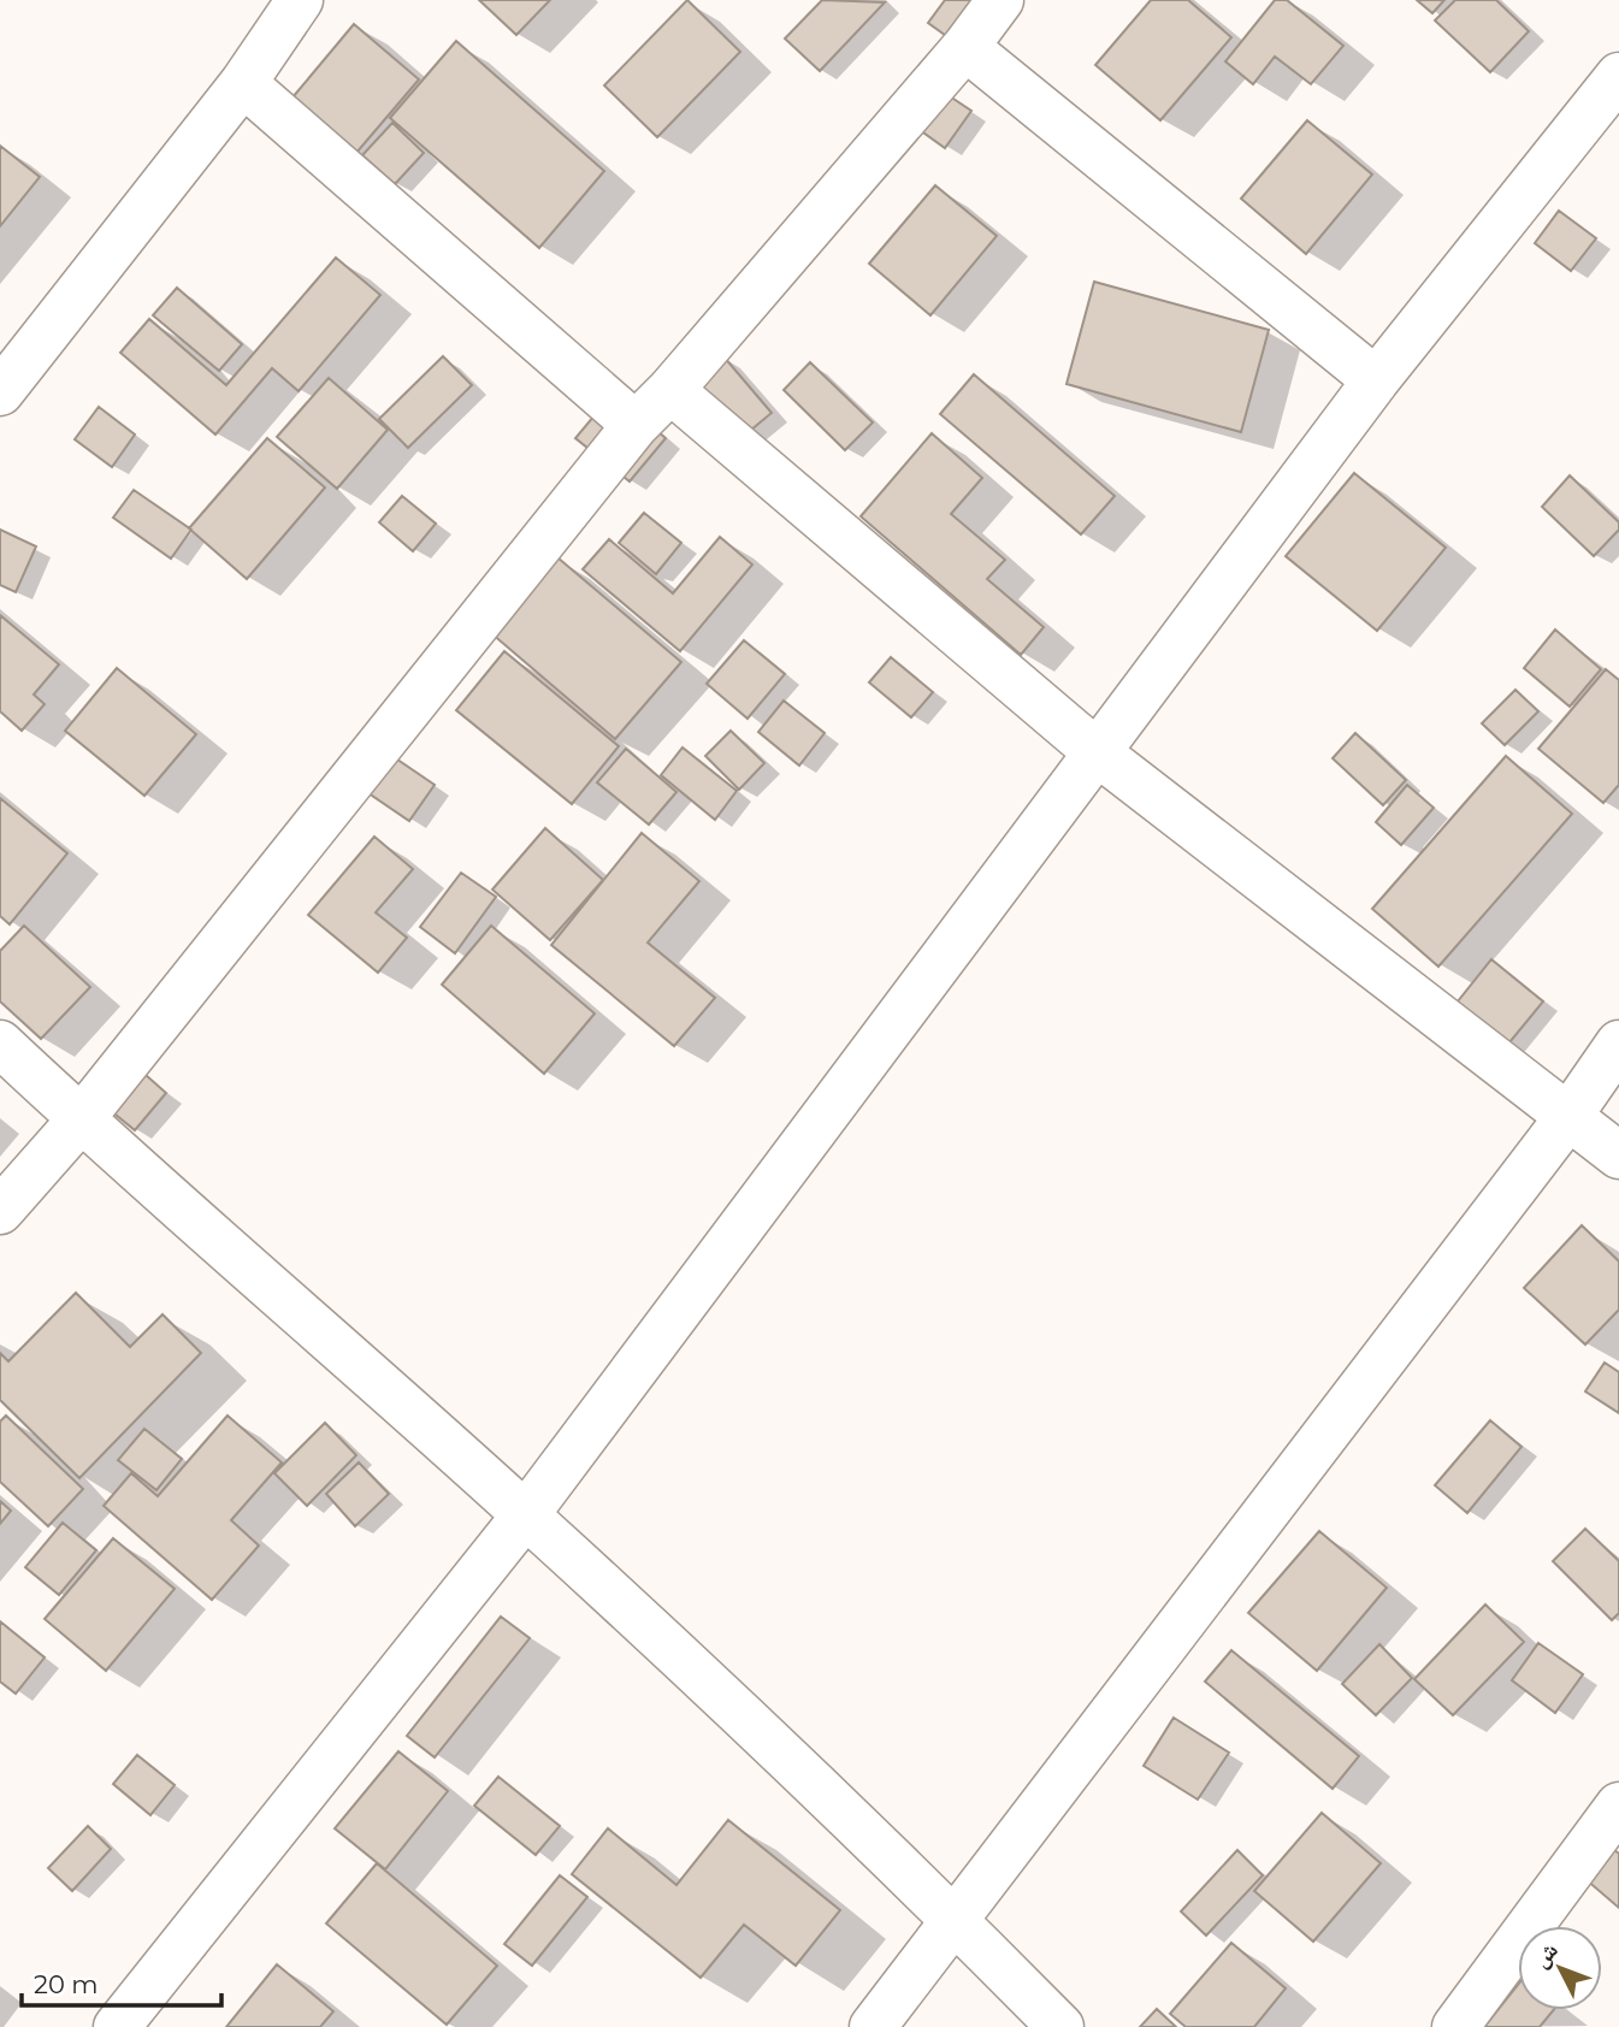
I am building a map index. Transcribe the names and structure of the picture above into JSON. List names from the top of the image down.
{
  "scale_bar": "20 m",
  "north": "top left"
}
